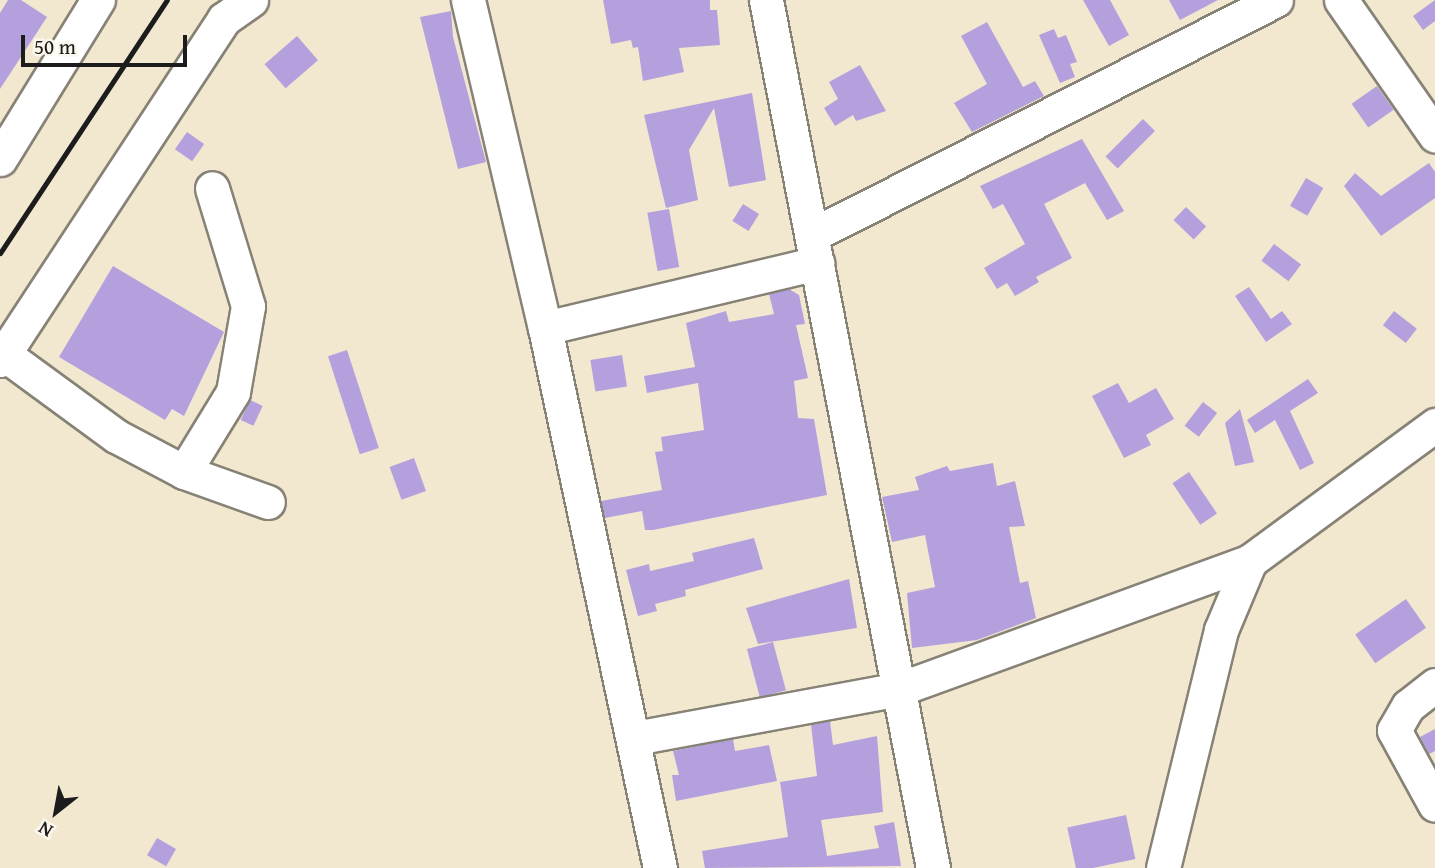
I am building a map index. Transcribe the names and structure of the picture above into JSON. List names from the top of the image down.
{
  "scale_bar": "50 m",
  "north": "bottom left"
}
